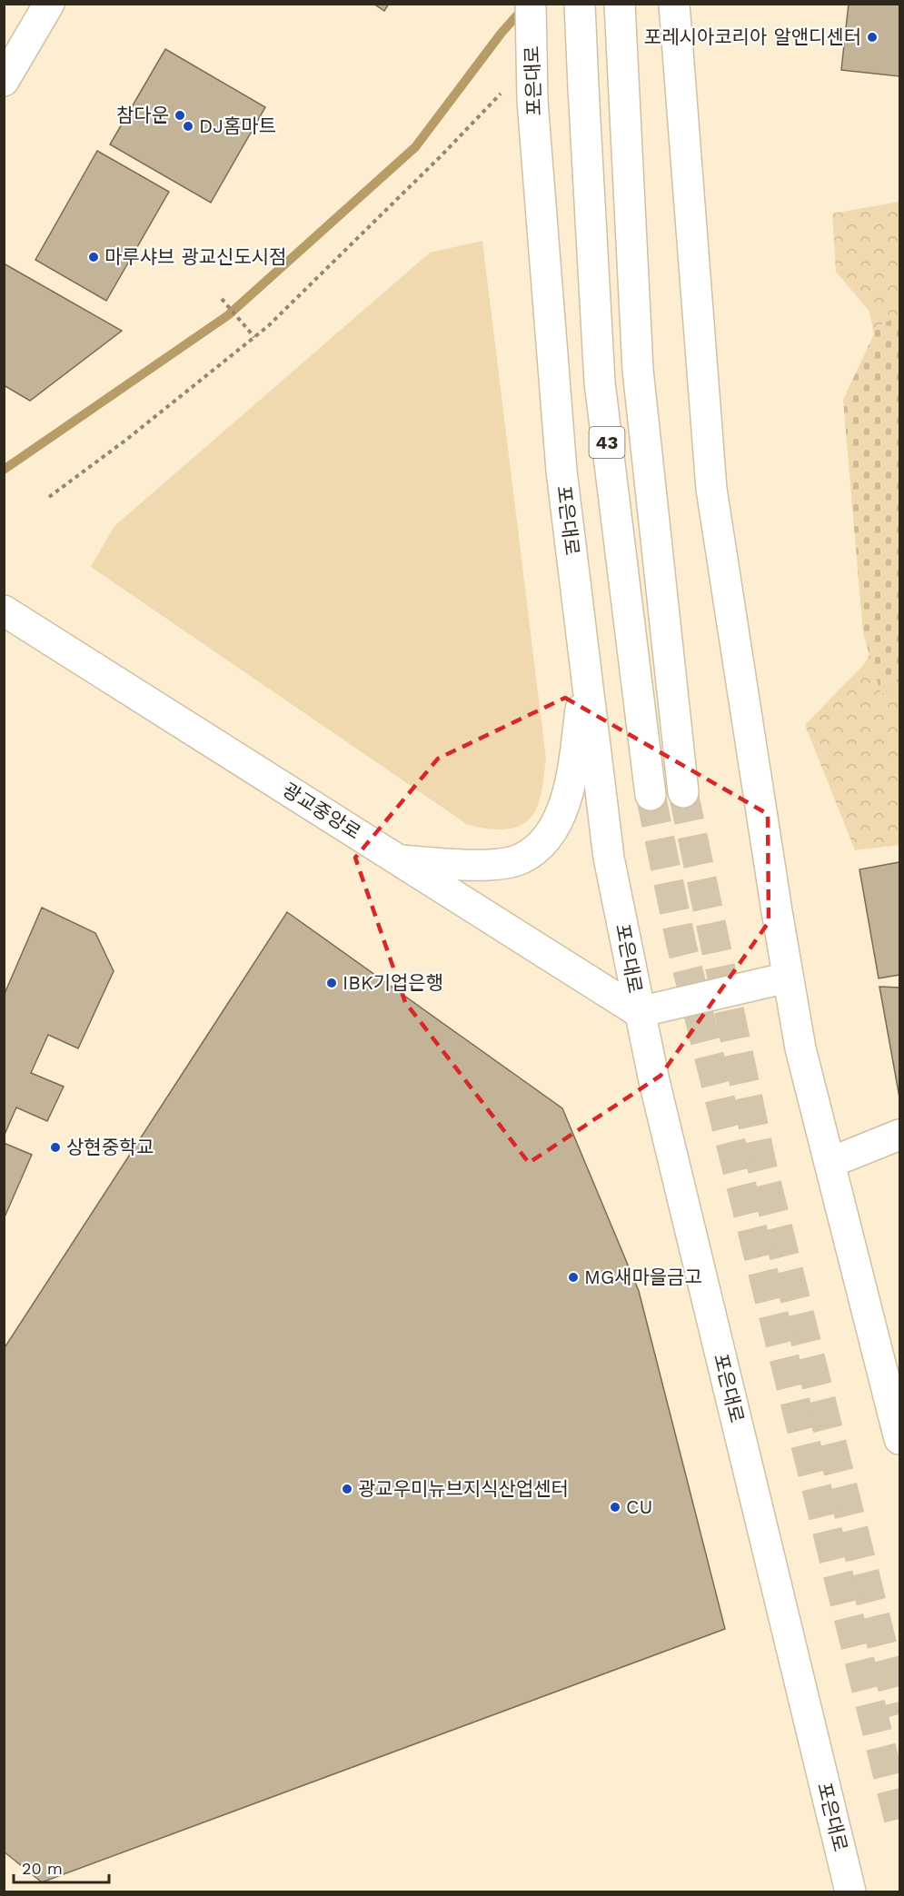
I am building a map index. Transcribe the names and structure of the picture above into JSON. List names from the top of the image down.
{
  "streets": {
    "main road": ["포은대로", "43", "광교중앙로"]
  },
  "crossings": [
    ["포은대로", "광교중앙로"]
  ],
  "places": [
    "포레시아코리아 알앤디센터",
    "참다운",
    "DJ홈마트",
    "마루샤브 광교신도시점",
    "IBK기업은행",
    "상현중학교",
    "MG새마을금고",
    "광교우미뉴브지식산업센터",
    "CU"
  ],
  "scale_bar": "20 m"
}
